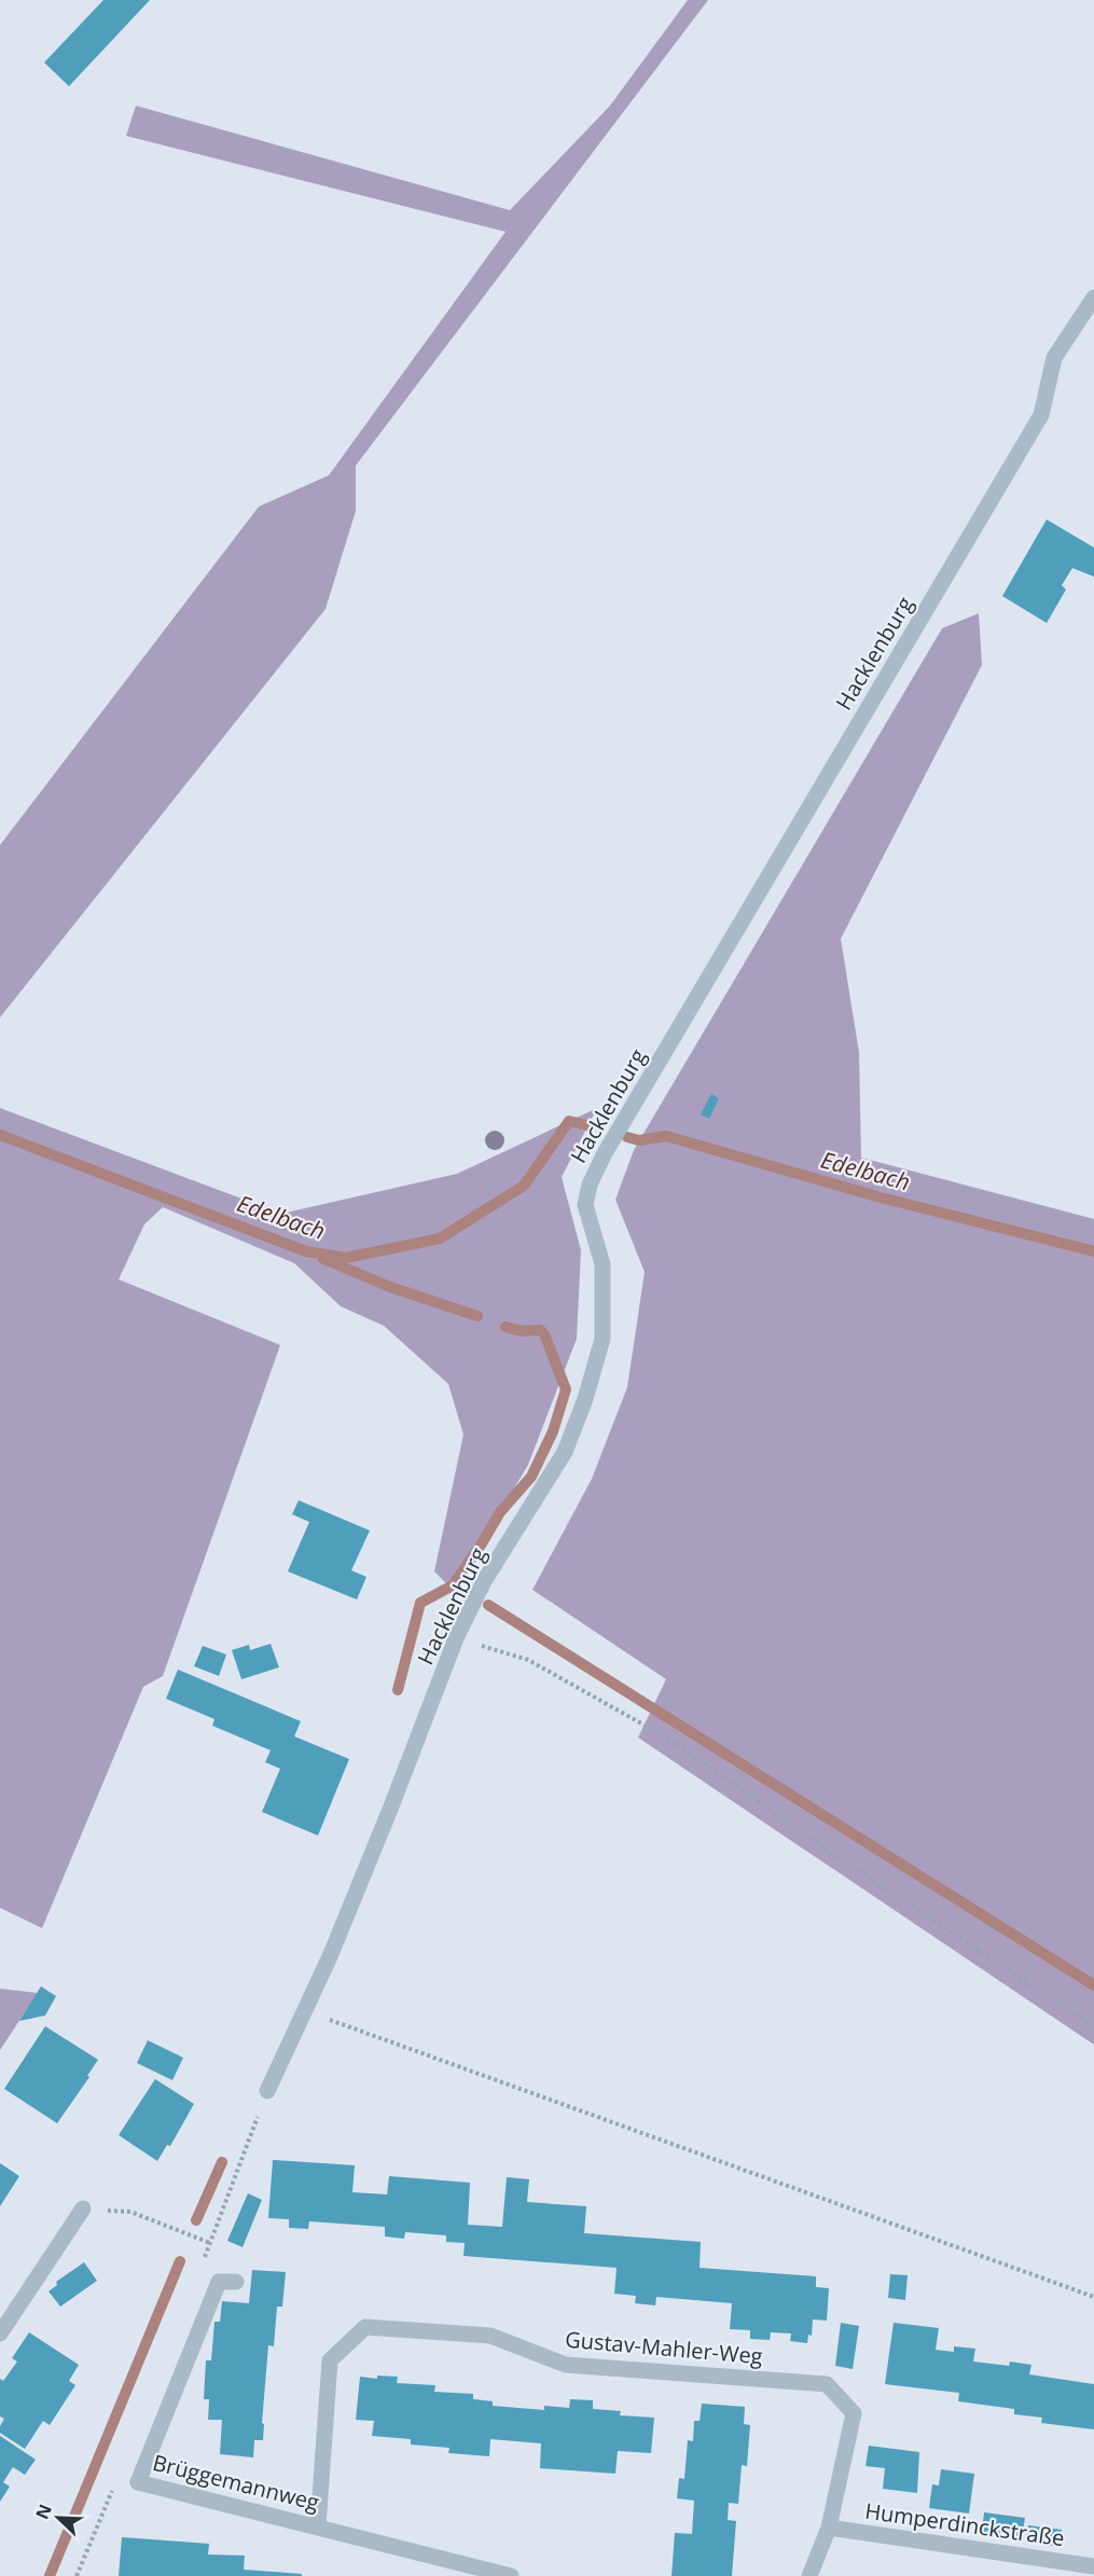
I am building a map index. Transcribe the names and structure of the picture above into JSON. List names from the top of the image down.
{
  "streets": {
    "street": [
      "Hacklenburg",
      "Gustav-Mahler-Weg",
      "Brüggemannweg",
      "Humperdinckstraße"
    ]
  },
  "crossings": [
    ["Gustav-Mahler-Weg", "Brüggemannweg"],
    ["Gustav-Mahler-Weg", "Humperdinckstraße"]
  ],
  "water": ["Edelbach"],
  "north": "top left"
}
